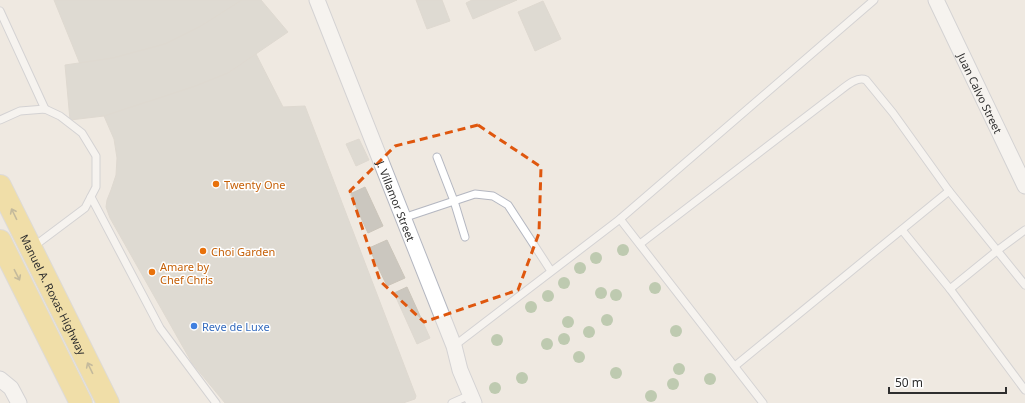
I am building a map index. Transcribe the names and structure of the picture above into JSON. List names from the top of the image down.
{
  "streets": {
    "main road": ["Manuel A. Roxas Highway"],
    "street": ["Juan Calvo Street", "J. Villamor Street"]
  },
  "places": [
    "Twenty One",
    "Choi Garden",
    "Amare by Chef Chris",
    "Reve de Luxe"
  ],
  "scale_bar": "50 m"
}
